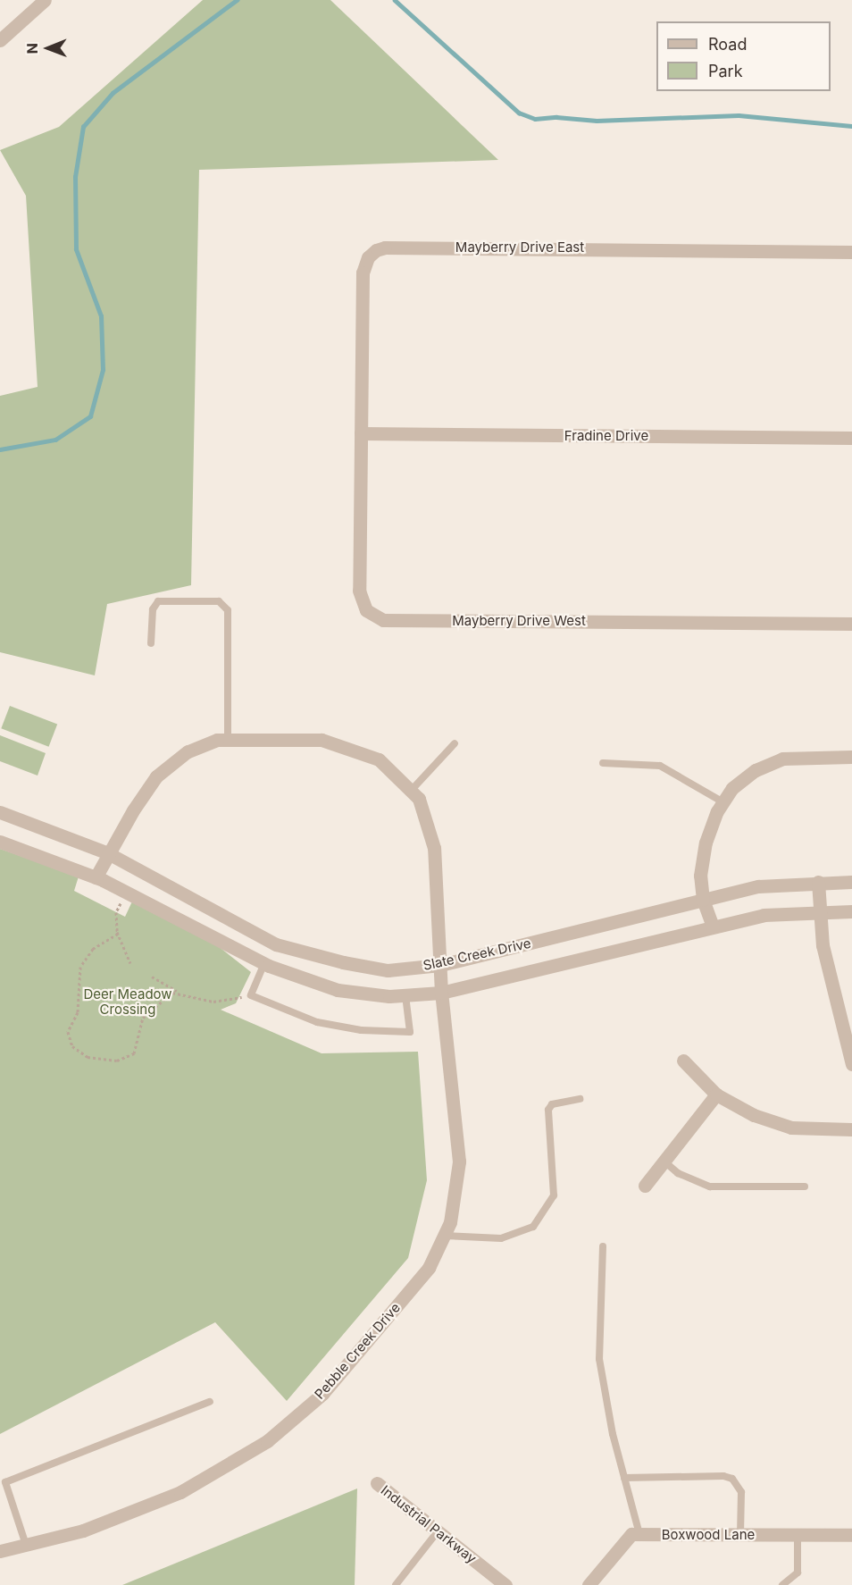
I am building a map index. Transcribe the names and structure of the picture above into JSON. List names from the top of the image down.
{
  "streets": {
    "street": [
      "Mayberry Drive East",
      "Fradine Drive",
      "Mayberry Drive West",
      "Slate Creek Drive",
      "Pebble Creek Drive",
      "Industrial Parkway",
      "Boxwood Lane"
    ]
  },
  "crossings": [
    ["Mayberry Drive East", "Fradine Drive"],
    ["Mayberry Drive East", "Mayberry Drive West"],
    ["Fradine Drive", "Mayberry Drive West"],
    ["Slate Creek Drive", "Pebble Creek Drive"]
  ],
  "parks": ["Deer Meadow Crossing"],
  "legend": ["Road", "Park"],
  "north": "left"
}
